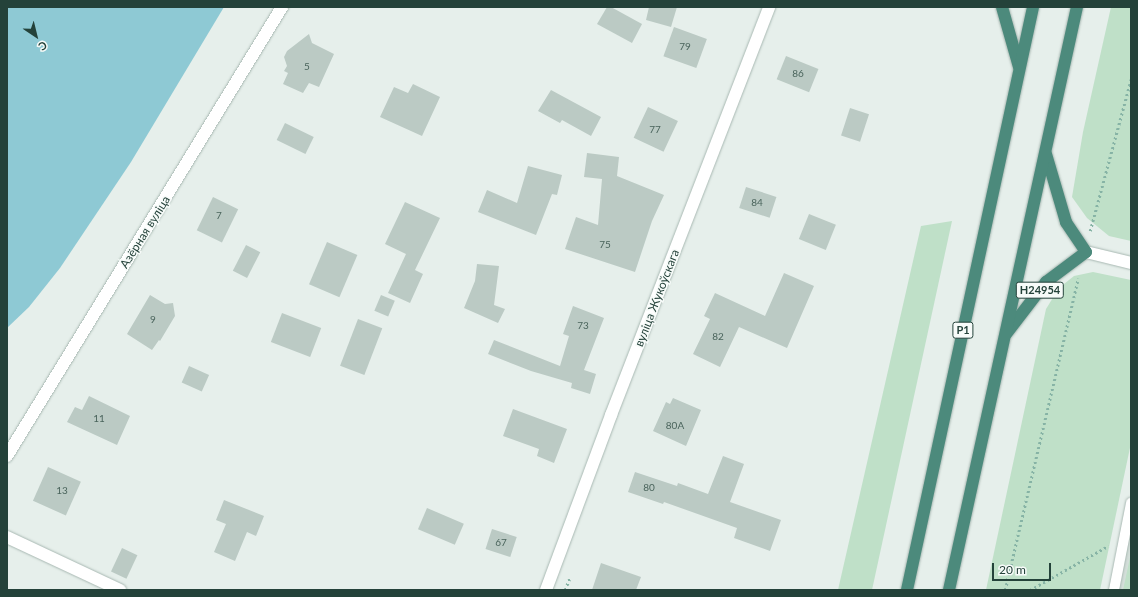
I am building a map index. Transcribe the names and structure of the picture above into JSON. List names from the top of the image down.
{
  "streets": {
    "highway": ["Н24954", "Р1"],
    "street": ["Азёрная вуліца", "вуліца Жукоўскага"]
  },
  "house_numbers": [
    "79",
    "5",
    "86",
    "77",
    "84",
    "7",
    "75",
    "9",
    "73",
    "82",
    "11",
    "80А",
    "80",
    "13",
    "67"
  ],
  "scale_bar": "20 m",
  "north": "bottom right"
}
